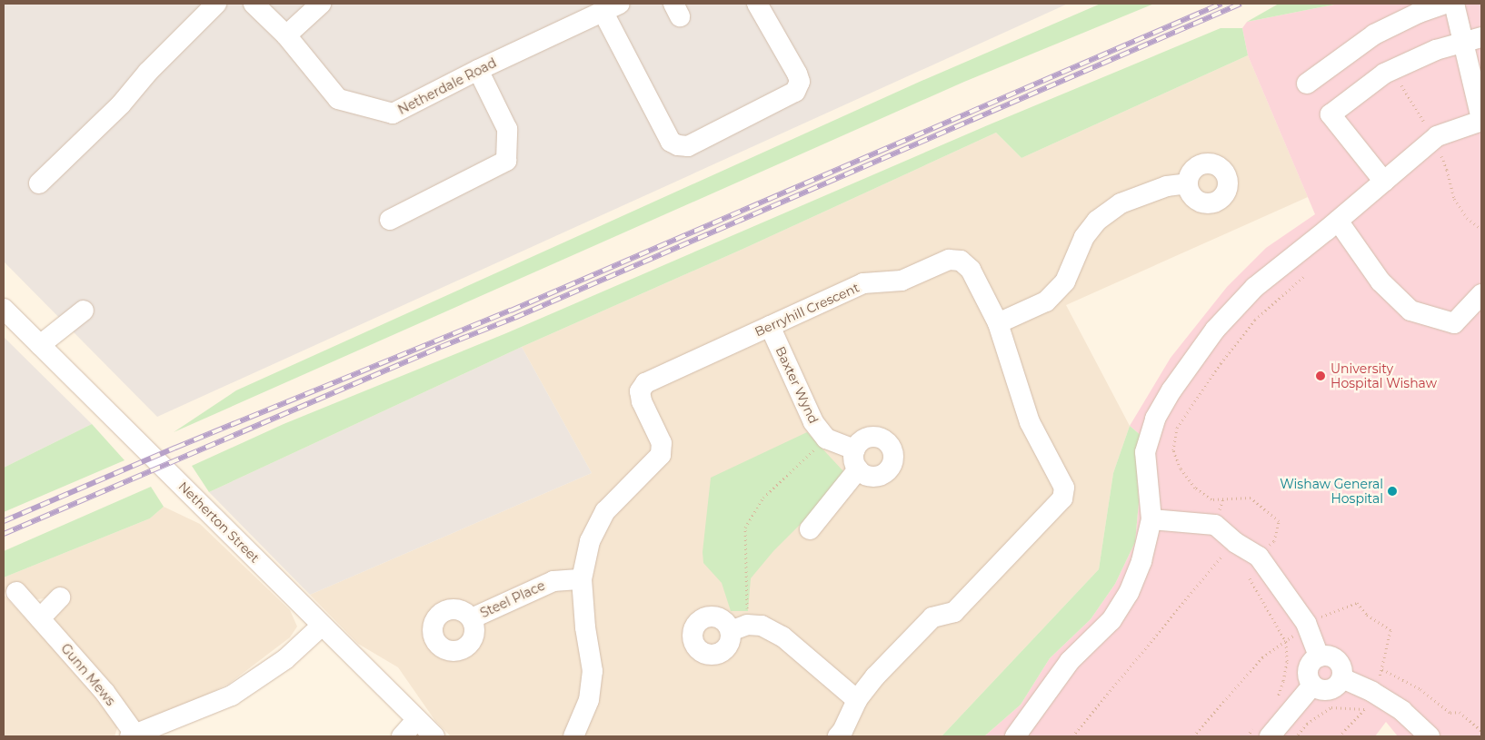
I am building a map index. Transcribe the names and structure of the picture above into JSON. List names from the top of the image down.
{
  "streets": {
    "street": [
      "Netherdale Road",
      "Berryhill Crescent",
      "Baxter Wynd",
      "Netherton Street",
      "Steel Place",
      "Gunn Mews"
    ]
  },
  "crossings": [
    ["Berryhill Crescent", "Baxter Wynd"],
    ["Berryhill Crescent", "Steel Place"]
  ],
  "places": ["University Hospital Wishaw", "Wishaw General Hospital"]
}
